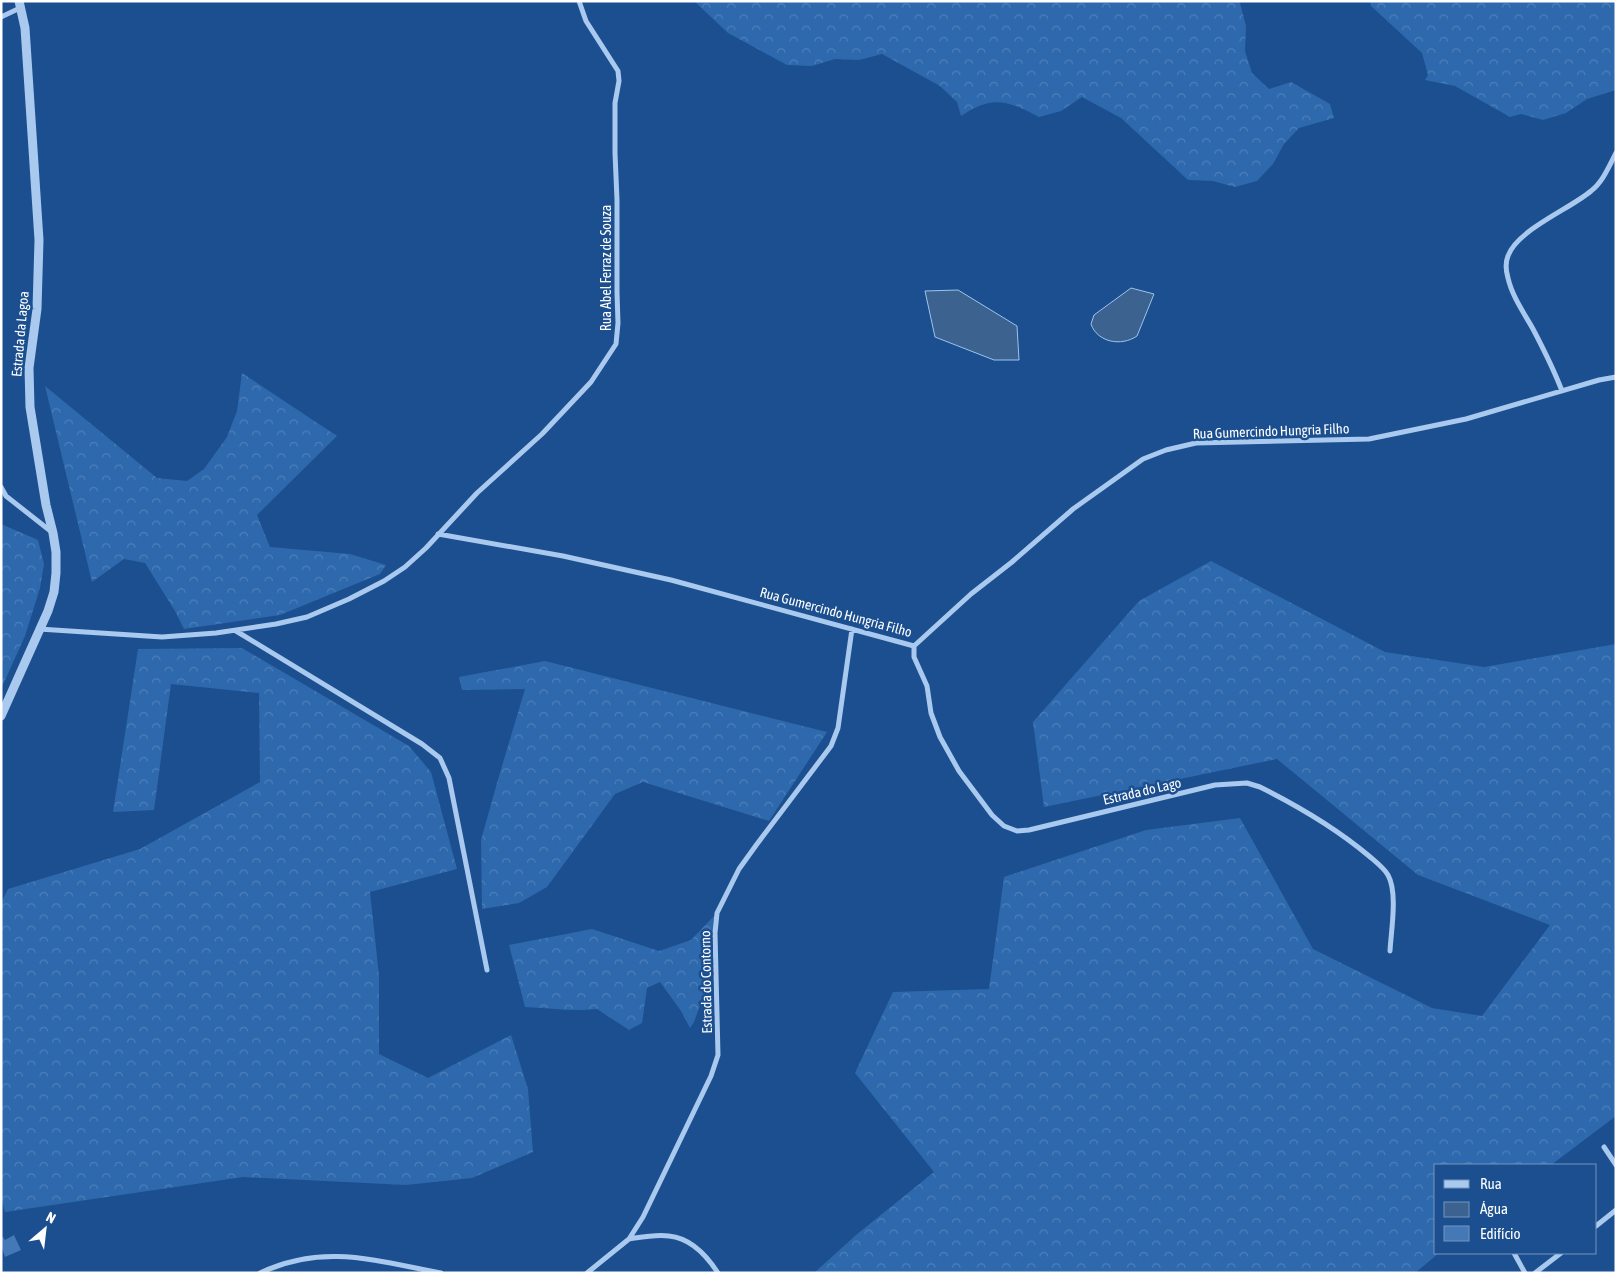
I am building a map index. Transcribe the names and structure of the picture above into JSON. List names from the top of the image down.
{
  "streets": {
    "street": [
      "Rua Abel Ferraz de Souza",
      "Estrada da Lagoa",
      "Rua Gumercindo Hungria Filho",
      "Estrada do Lago",
      "Estrada do Contorno"
    ]
  },
  "crossings": [
    ["Rua Abel Ferraz de Souza", "Rua Gumercindo Hungria Filho"],
    ["Rua Gumercindo Hungria Filho", "Estrada do Lago"],
    ["Rua Gumercindo Hungria Filho", "Estrada do Contorno"]
  ],
  "legend": ["Rua", "Água", "Edifício"],
  "north": "top right"
}
